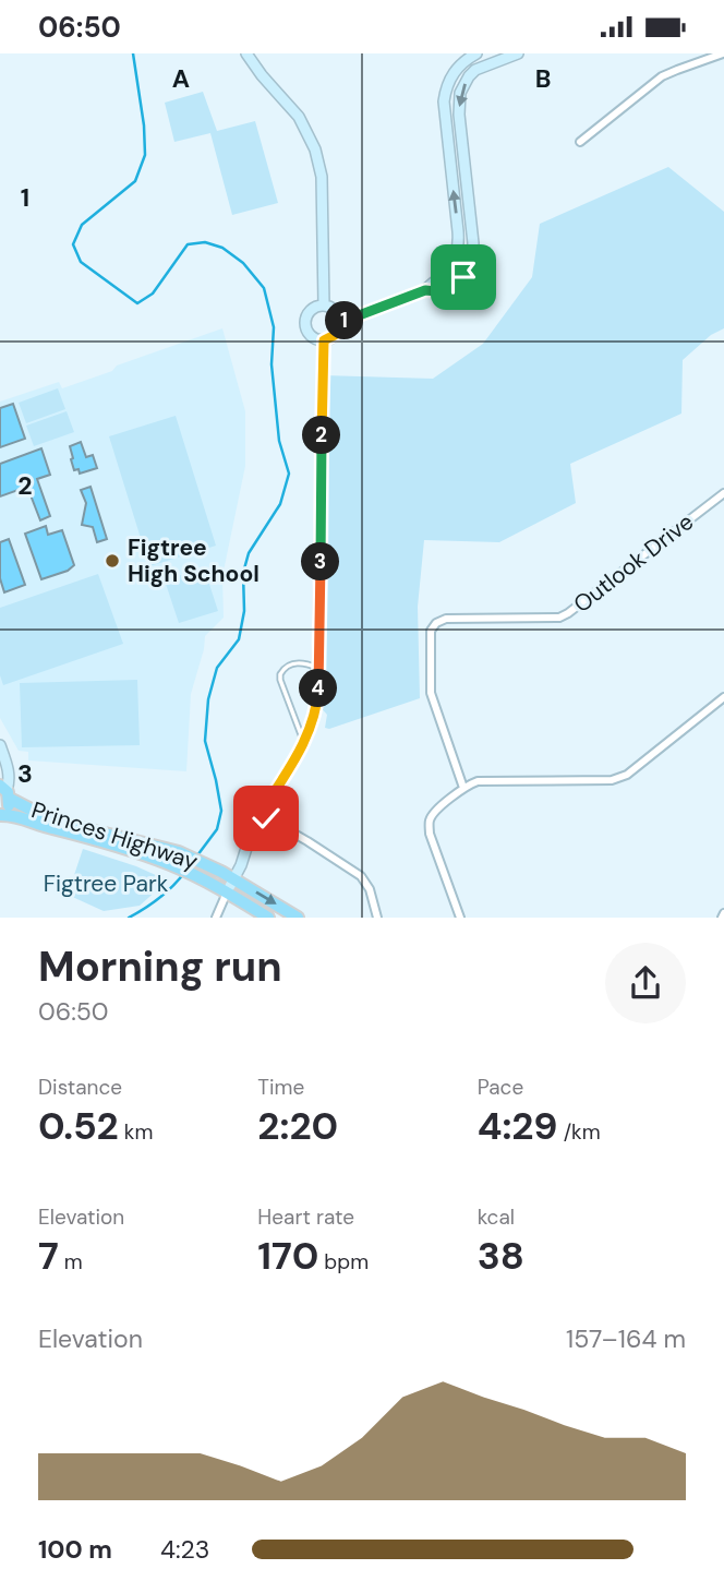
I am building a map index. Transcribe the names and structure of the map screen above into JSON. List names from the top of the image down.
{
  "streets": {
    "main road": ["Princes Highway"],
    "street": ["Outlook Drive"]
  },
  "parks": ["Figtree Park"],
  "places": ["Figtree High School"],
  "page": {
    "status": "06:50",
    "pins": [
      "1",
      "2",
      "3",
      "4"
    ],
    "heading": ["Morning run", "06:50"],
    "stats": [
      ["Distance", "0.52 km"],
      ["Time", "2:20"],
      ["Pace", "4:29 /km"],
      ["Elevation", "7 m"],
      ["Heart rate", "170 bpm"],
      ["kcal", "38"]
    ],
    "chart": ["Elevation", "157–164 m"],
    "list": [
      {
        "name": "100 m",
        "note": "4:23"
      }
    ]
  },
  "grid": {
    "columns": ["A", "B"],
    "rows": ["1", "2", "3"]
  }
}
